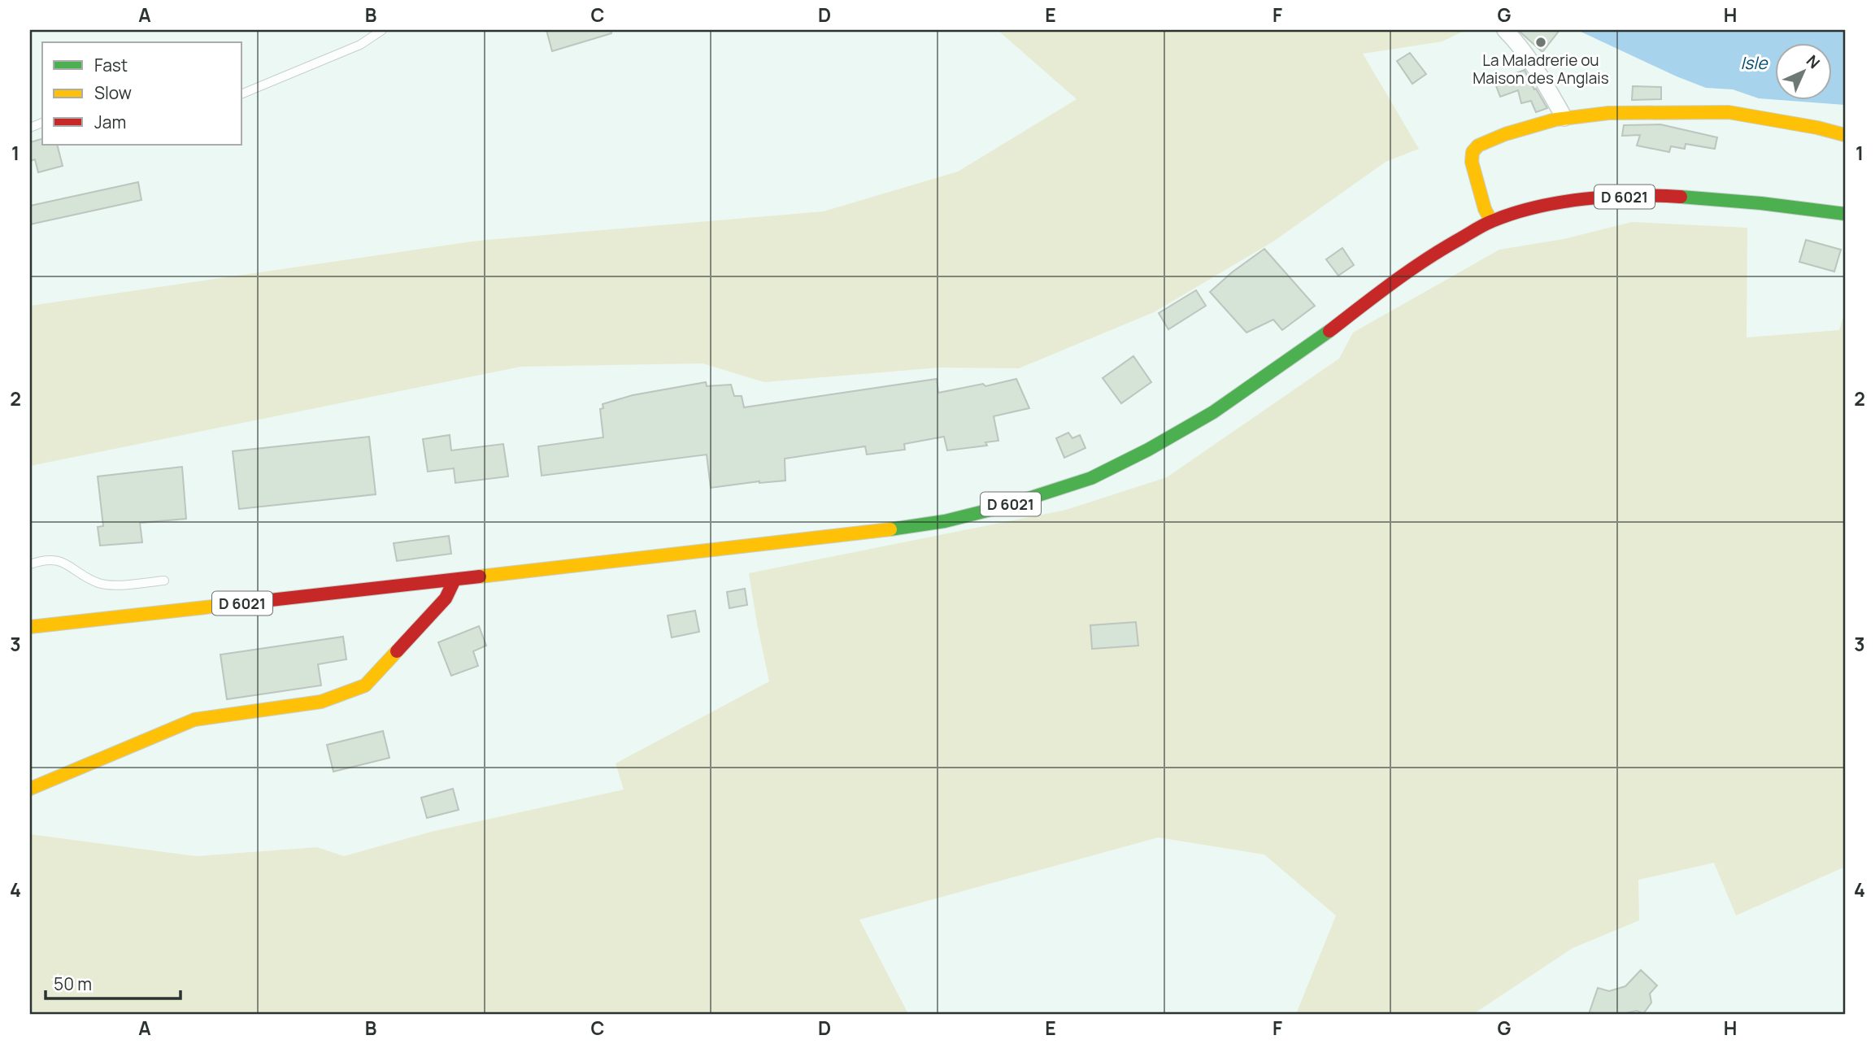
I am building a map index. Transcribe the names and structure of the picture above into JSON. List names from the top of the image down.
{
  "streets": {
    "main road": ["D 6021"]
  },
  "water": ["Isle"],
  "places": ["La Maladrerie ou Maison des Anglais"],
  "legend": ["Fast", "Slow", "Jam"],
  "scale_bar": "50 m",
  "north": "top right",
  "grid": {
    "columns": [
      "A",
      "B",
      "C",
      "D",
      "E",
      "F",
      "G",
      "H"
    ],
    "rows": [
      "1",
      "2",
      "3",
      "4"
    ]
  }
}
